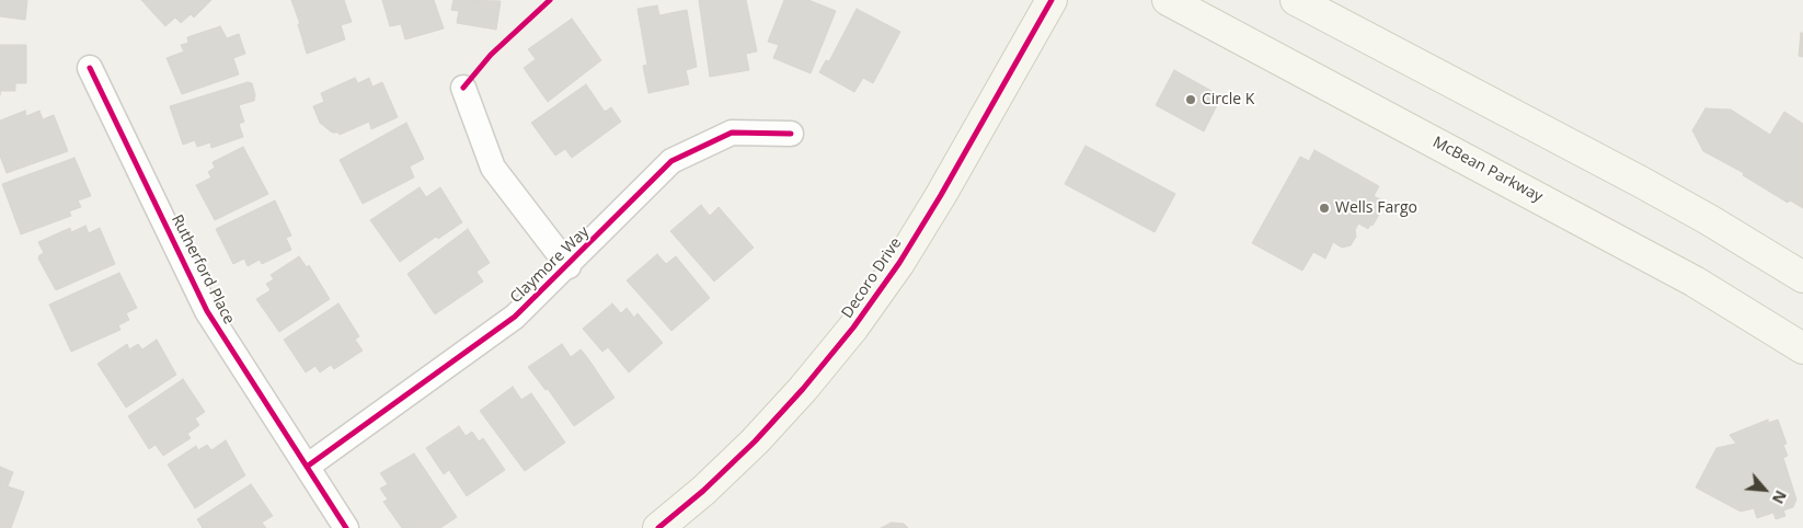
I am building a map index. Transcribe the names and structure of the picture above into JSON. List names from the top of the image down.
{
  "streets": {
    "main road": ["McBean Parkway", "Decoro Drive"],
    "street": ["Claymore Way", "Rutherford Place"]
  },
  "crossings": [
    ["Claymore Way", "Rutherford Place"]
  ],
  "places": ["Circle K", "Wells Fargo"],
  "north": "bottom right"
}
